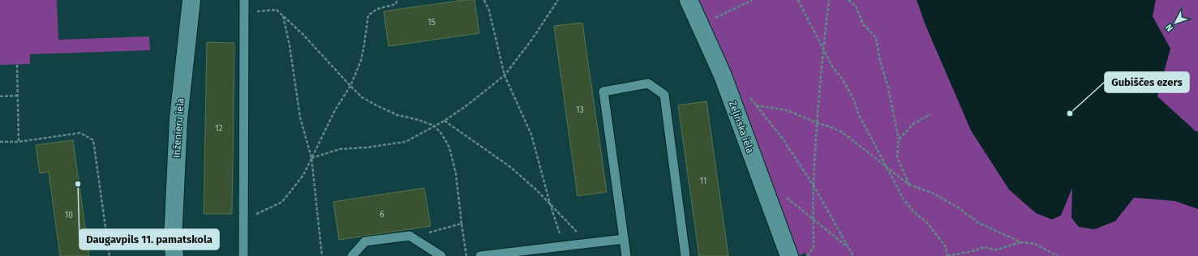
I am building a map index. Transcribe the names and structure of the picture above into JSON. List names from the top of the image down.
{
  "streets": {
    "street": ["Zeļinska iela", "Inženieru iela"]
  },
  "places": ["Gubiščes ezers", "Daugavpils 11. pamatskola"],
  "house_numbers": [
    "15",
    "13",
    "12",
    "11",
    "6",
    "10"
  ],
  "north": "bottom left"
}
